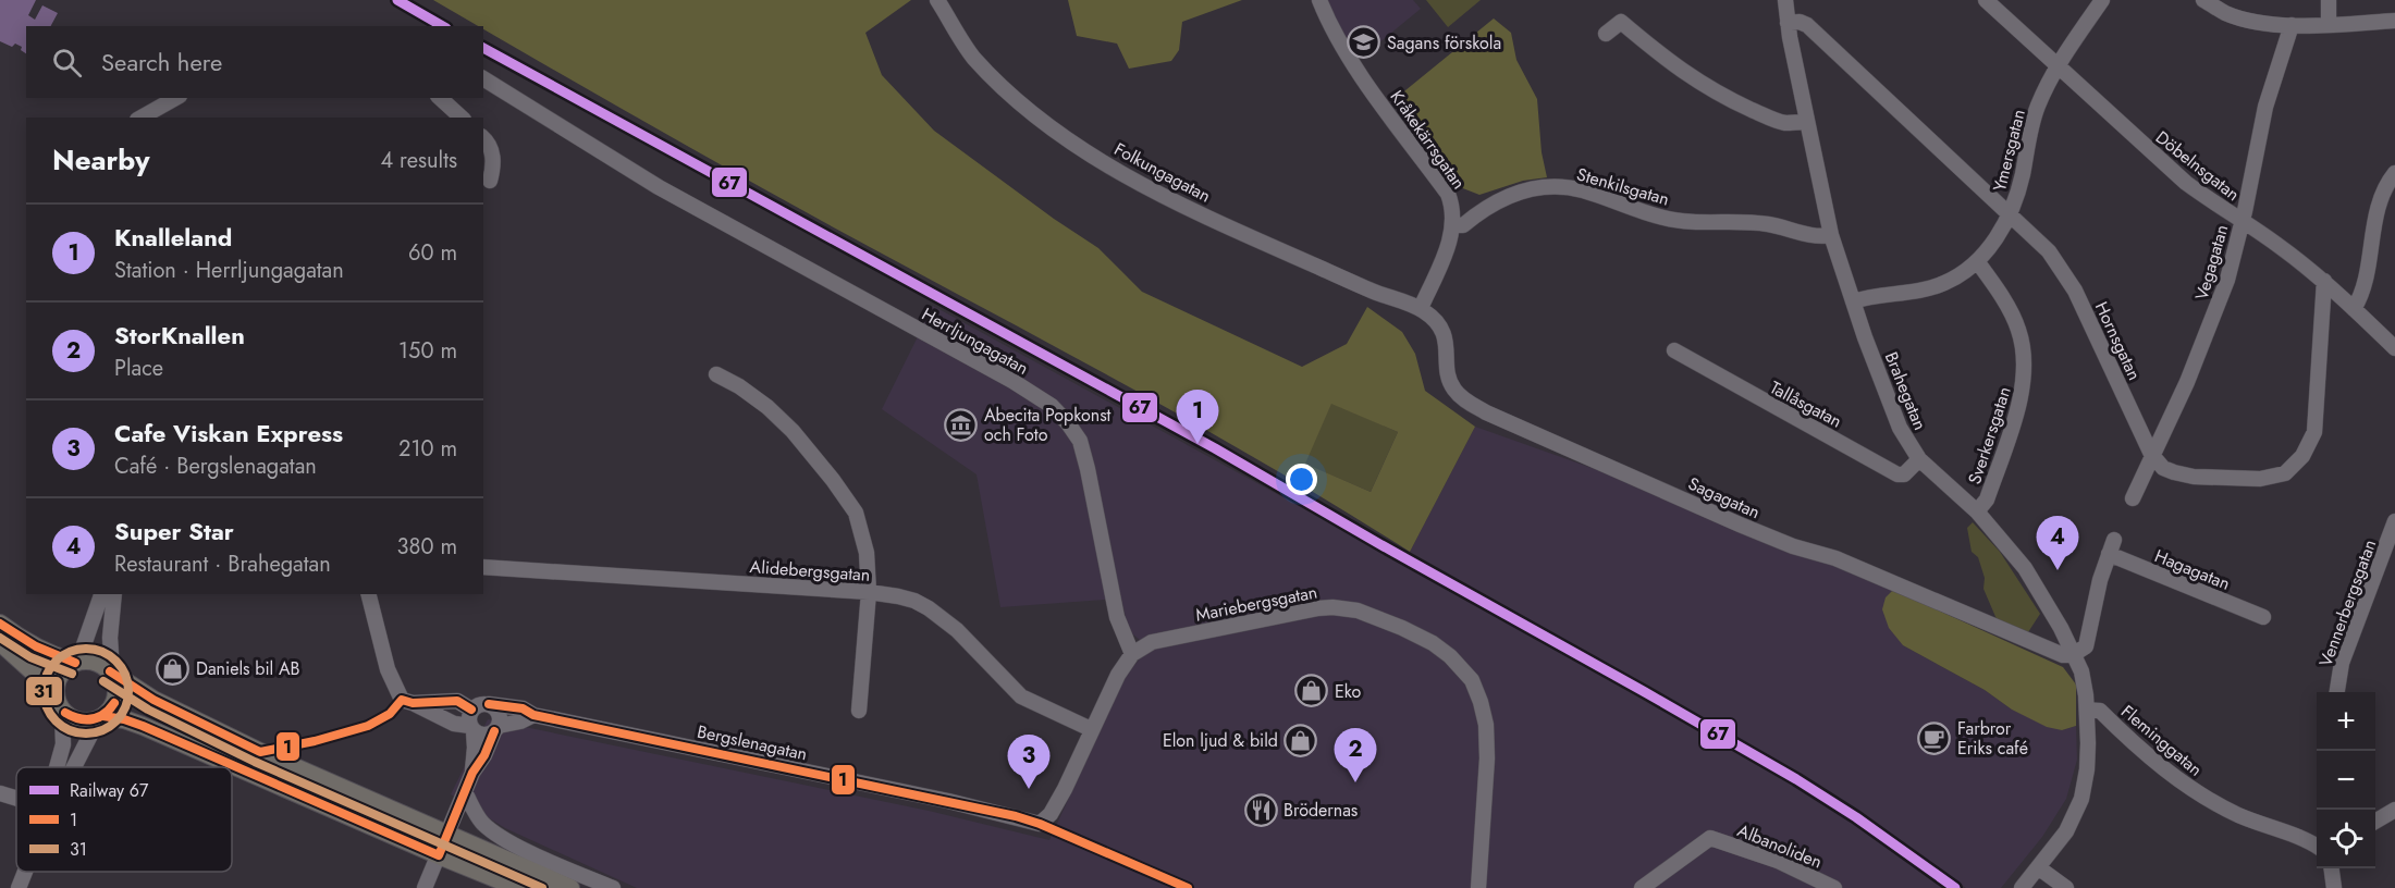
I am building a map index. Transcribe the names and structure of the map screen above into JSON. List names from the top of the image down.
{
  "streets": {
    "street": [
      "Kråkekärrsgatan",
      "Ymersgatan",
      "Döbelnsgatan",
      "Folkungagatan",
      "Stenkilsgatan",
      "Vegagatan",
      "Herrljungagatan",
      "Hornsgatan",
      "Brahegatan",
      "Tallåsgatan",
      "Sverkersgatan",
      "Sagagatan",
      "Hagagatan",
      "Alidebergsgatan",
      "Mariebergsgatan",
      "Vennerbergsgatan",
      "Fleminggatan",
      "Bergslenagatan",
      "Albanoliden"
    ]
  },
  "crossings": [
    ["Kråkekärrsgatan", "Folkungagatan"],
    ["Kråkekärrsgatan", "Stenkilsgatan"],
    ["Kråkekärrsgatan", "Sagagatan"],
    ["Ymersgatan", "Döbelnsgatan"],
    ["Ymersgatan", "Hornsgatan"],
    ["Ymersgatan", "Brahegatan"],
    ["Ymersgatan", "Sverkersgatan"],
    ["Döbelnsgatan", "Vegagatan"],
    ["Döbelnsgatan", "Hornsgatan"],
    ["Folkungagatan", "Sagagatan"],
    ["Stenkilsgatan", "Brahegatan"],
    ["Vegagatan", "Hornsgatan"],
    ["Herrljungagatan", "Mariebergsgatan"],
    ["Hornsgatan", "Brahegatan"],
    ["Brahegatan", "Tallåsgatan"],
    ["Brahegatan", "Sverkersgatan"],
    ["Brahegatan", "Sagagatan"],
    ["Brahegatan", "Hagagatan"],
    ["Brahegatan", "Fleminggatan"],
    ["Sagagatan", "Hagagatan"],
    ["Alidebergsgatan", "Bergslenagatan"]
  ],
  "places": {
    "school or university": ["Sagans förskola"],
    "museum": ["Abecita Popkonst och Foto"],
    "shop": ["Daniels bil AB", "Eko", "Elon ljud & bild"],
    "cafe": ["Farbror Eriks café"],
    "restaurant": ["Brödernas"]
  },
  "lines": ["rail line 67", "transit line 1", "transit line 31"],
  "legend": ["Railway 67", "1", "31"],
  "page": {
    "search": "Search here",
    "heading": ["Nearby", "4 results"],
    "list": [
      {
        "mark": "1",
        "name": "Knalleland",
        "note": "Station · Herrljungagatan",
        "value": "60 m"
      },
      {
        "mark": "2",
        "name": "StorKnallen",
        "note": "Place",
        "value": "150 m"
      },
      {
        "mark": "3",
        "name": "Cafe Viskan Express",
        "note": "Café · Bergslenagatan",
        "value": "210 m"
      },
      {
        "mark": "4",
        "name": "Super Star",
        "note": "Restaurant · Brahegatan",
        "value": "380 m"
      }
    ],
    "pins": [
      "1",
      "4",
      "2",
      "3"
    ],
    "map_buttons": ["+", "−"]
  }
}
